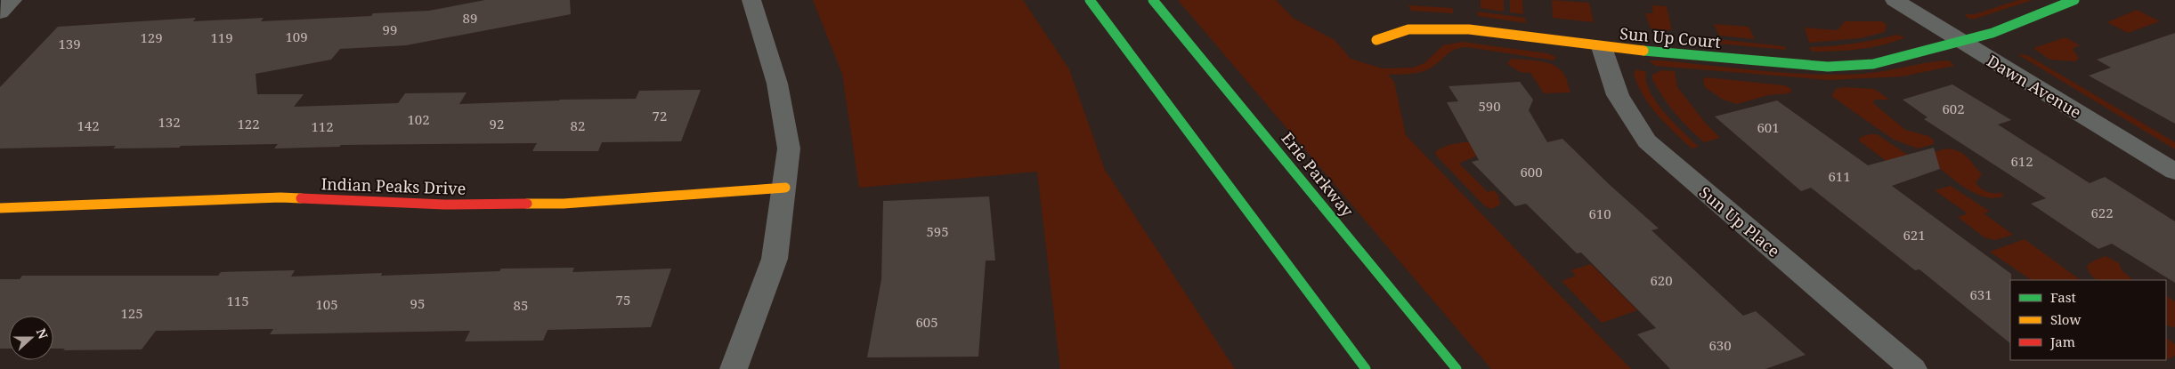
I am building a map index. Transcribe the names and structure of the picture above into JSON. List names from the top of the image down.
{
  "streets": {
    "street": [
      "Sun Up Court",
      "Dawn Avenue",
      "Erie Parkway",
      "Indian Peaks Drive",
      "Sun Up Place"
    ]
  },
  "crossings": [
    ["Sun Up Court", "Dawn Avenue"],
    ["Sun Up Court", "Sun Up Place"]
  ],
  "house_numbers": [
    "89",
    "99",
    "109",
    "129",
    "119",
    "139",
    "590",
    "602",
    "72",
    "102",
    "132",
    "122",
    "92",
    "142",
    "82",
    "112",
    "601",
    "612",
    "600",
    "611",
    "622",
    "610",
    "595",
    "621",
    "620",
    "631",
    "75",
    "115",
    "95",
    "105",
    "85",
    "125",
    "605",
    "630"
  ],
  "legend": ["Fast", "Slow", "Jam"],
  "north": "right"
}
